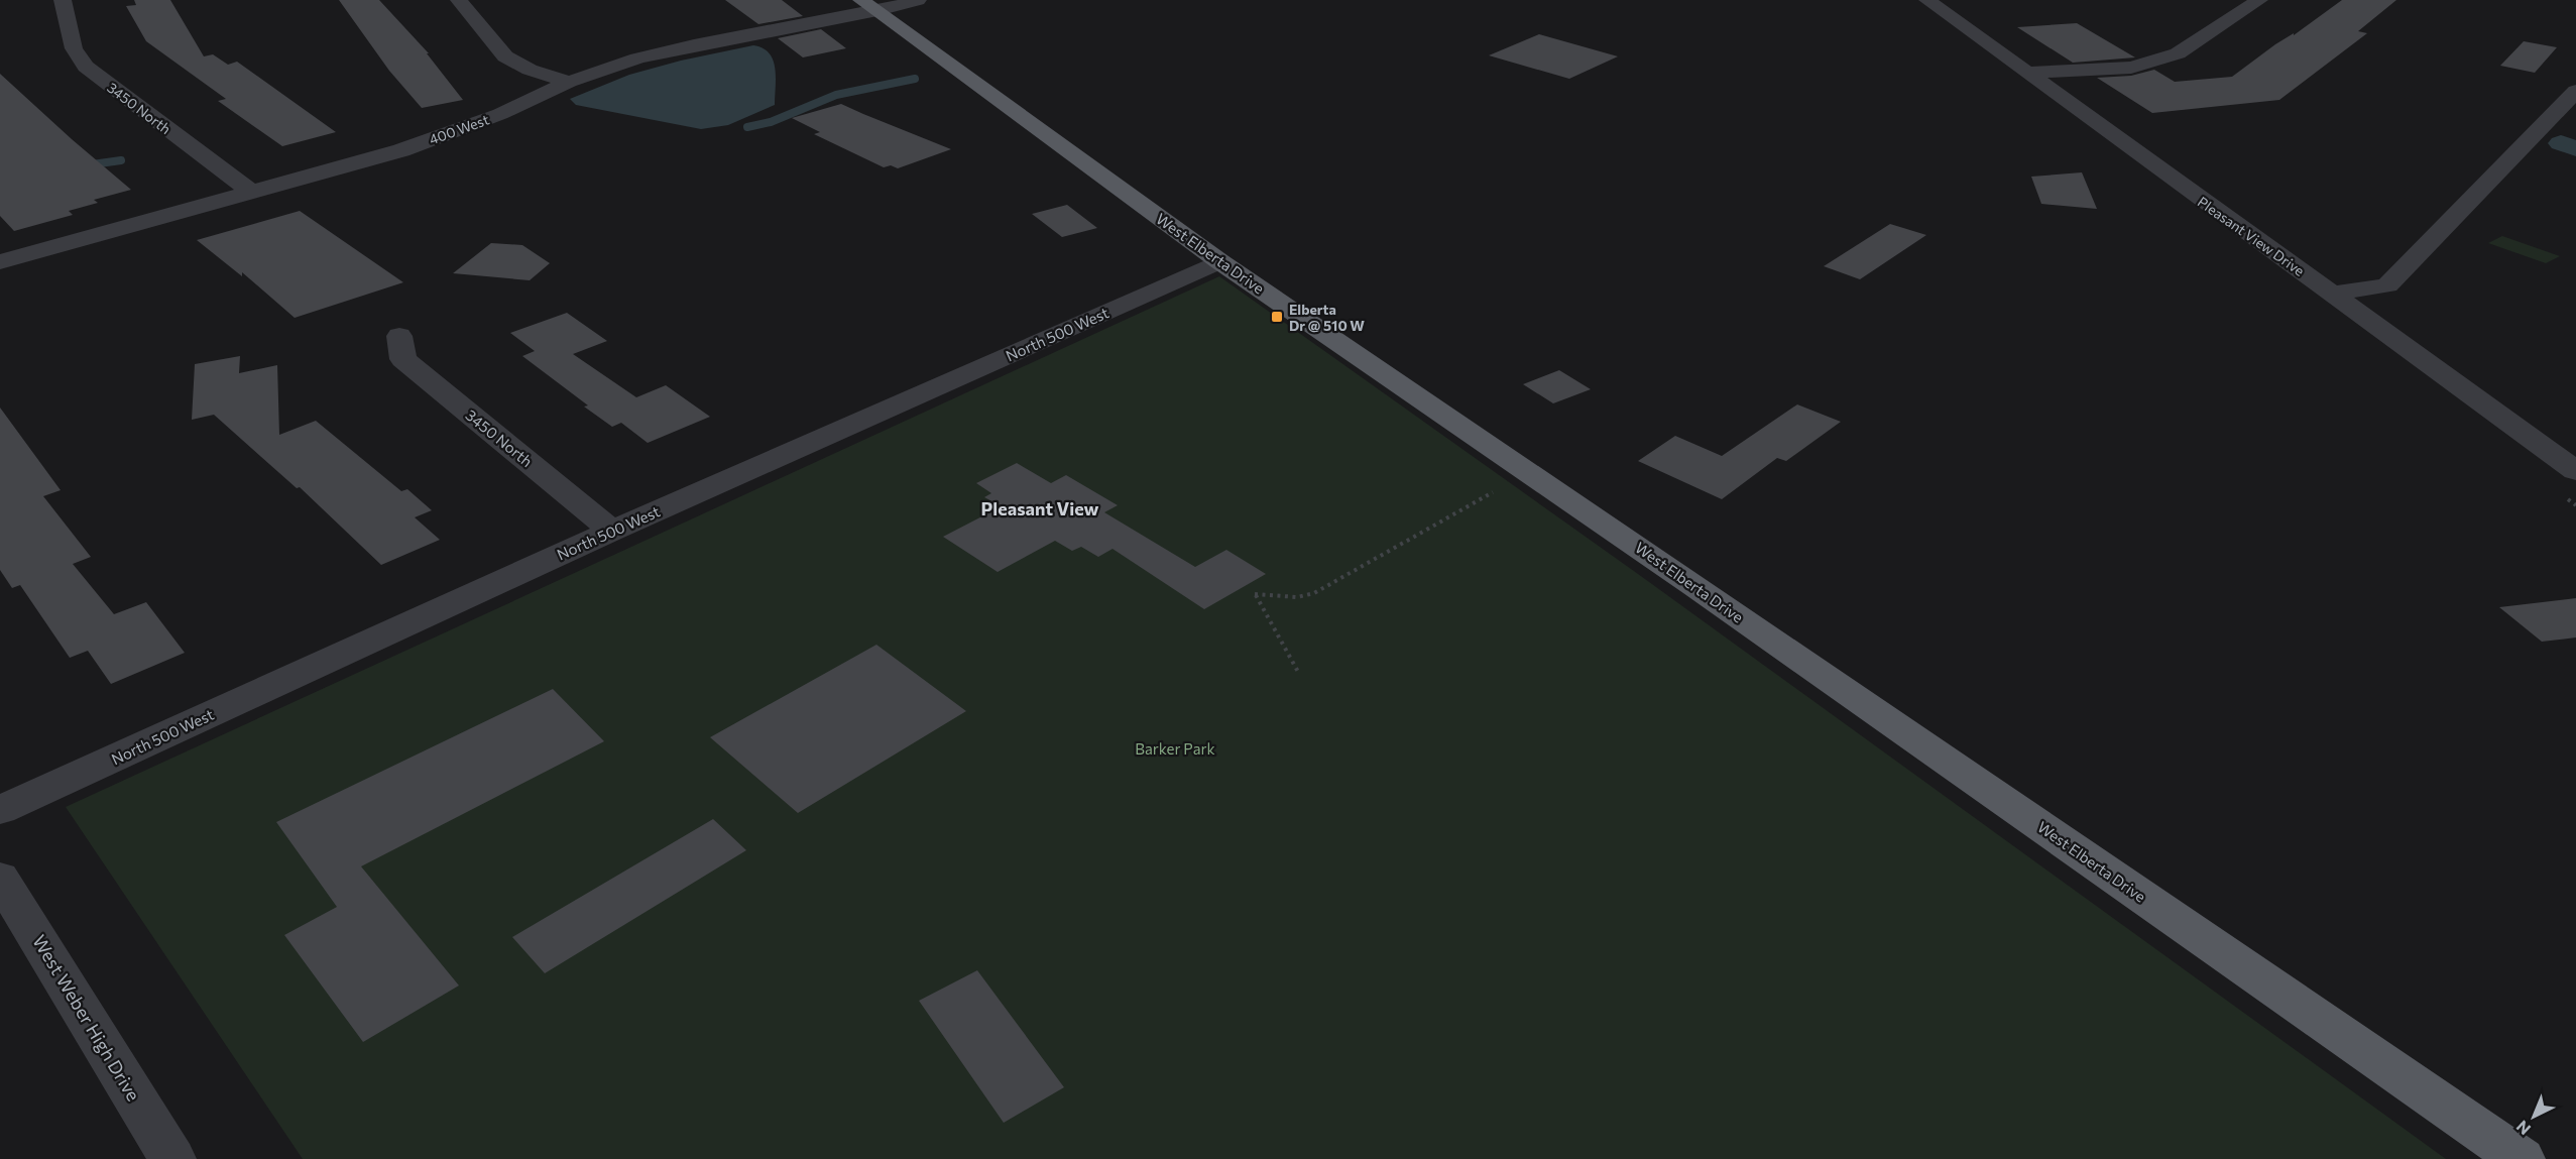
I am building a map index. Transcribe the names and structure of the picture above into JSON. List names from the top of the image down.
{
  "streets": {
    "main road": ["West Elberta Drive"],
    "street": [
      "3450 North",
      "400 West",
      "Pleasant View Drive",
      "North 500 West",
      "West Weber High Drive"
    ]
  },
  "crossings": [
    ["3450 North", "400 West"],
    ["3450 North", "North 500 West"],
    ["400 West", "West Elberta Drive"],
    ["West Elberta Drive", "North 500 West"]
  ],
  "districts": ["Pleasant View"],
  "parks": ["Barker Park"],
  "places": {
    "transit": ["Elberta Dr @ 510 W"]
  },
  "north": "bottom left"
}
